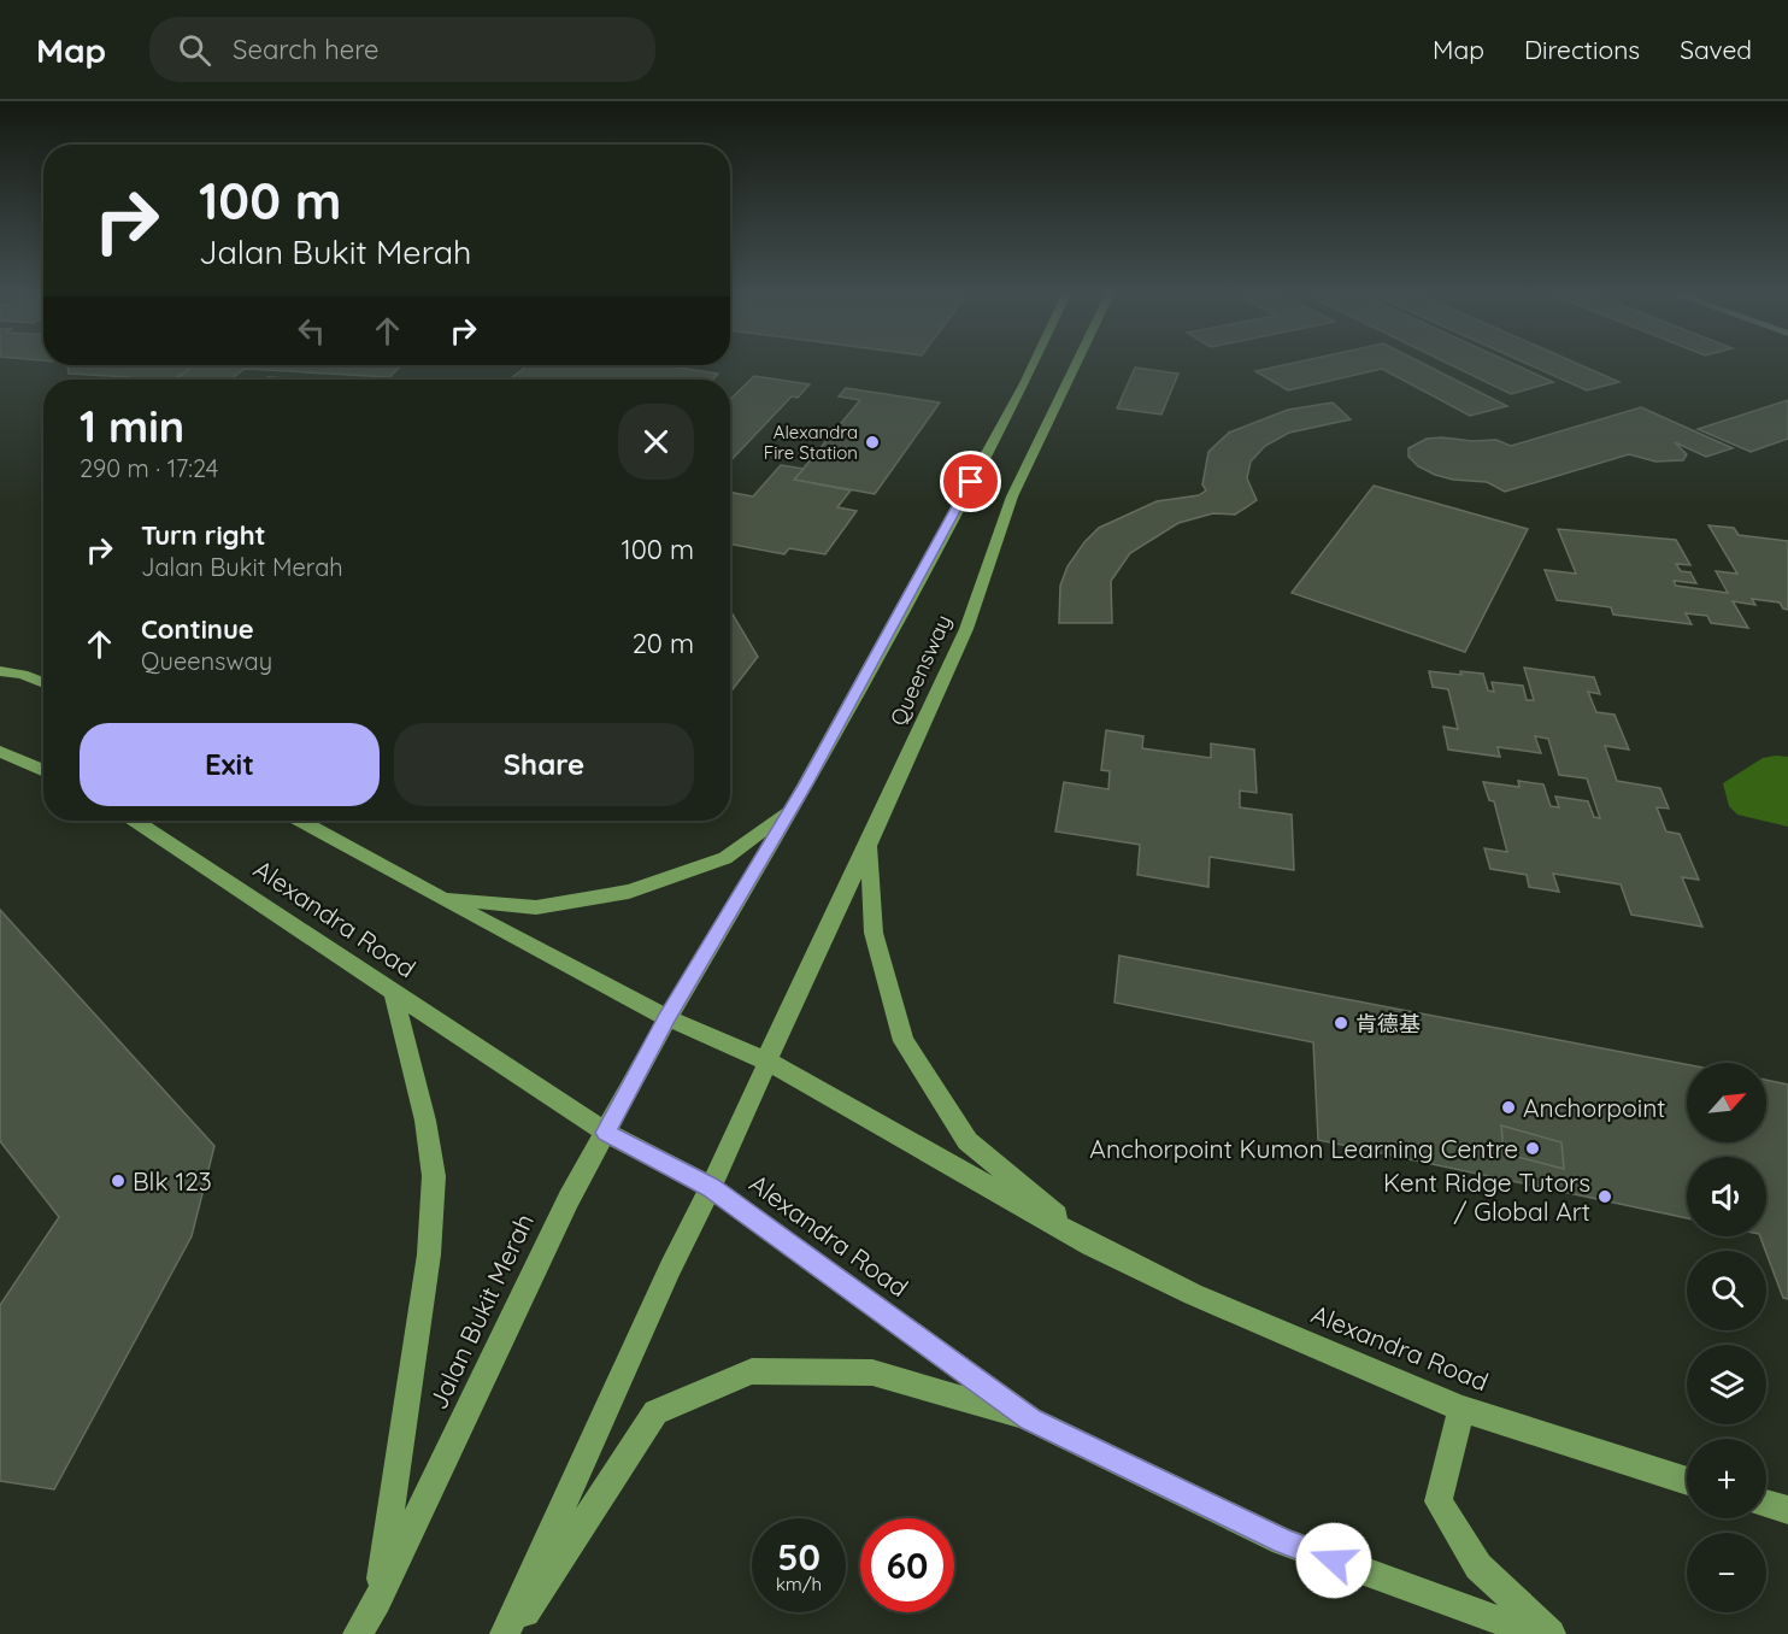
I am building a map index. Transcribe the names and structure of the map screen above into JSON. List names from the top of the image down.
{
  "streets": {
    "main road": ["Queensway", "Alexandra Road", "Jalan Bukit Merah"]
  },
  "crossings": [
    ["Queensway", "Alexandra Road"],
    ["Queensway", "Jalan Bukit Merah"],
    ["Alexandra Road", "Jalan Bukit Merah"]
  ],
  "places": [
    "Alexandra Fire Station",
    "肯德基",
    "Anchorpoint",
    "Anchorpoint Kumon Learning Centre",
    "Blk 123",
    "Kent Ridge Tutors / Global Art"
  ],
  "north": "top right",
  "page": {
    "header": "Map",
    "search": "Search here",
    "nav": ["Map", "Directions", "Saved"],
    "turn": ["100 m", "Jalan Bukit Merah"],
    "heading": ["1 min", "290 m · 17:24"],
    "list": [
      {
        "name": "Turn right",
        "note": "Jalan Bukit Merah",
        "value": "100 m"
      },
      {
        "name": "Continue",
        "note": "Queensway",
        "value": "20 m"
      }
    ],
    "buttons": ["Exit", "Share"],
    "map_buttons": ["+", "−"],
    "speed": "50 km/h",
    "limit": "60"
  }
}
